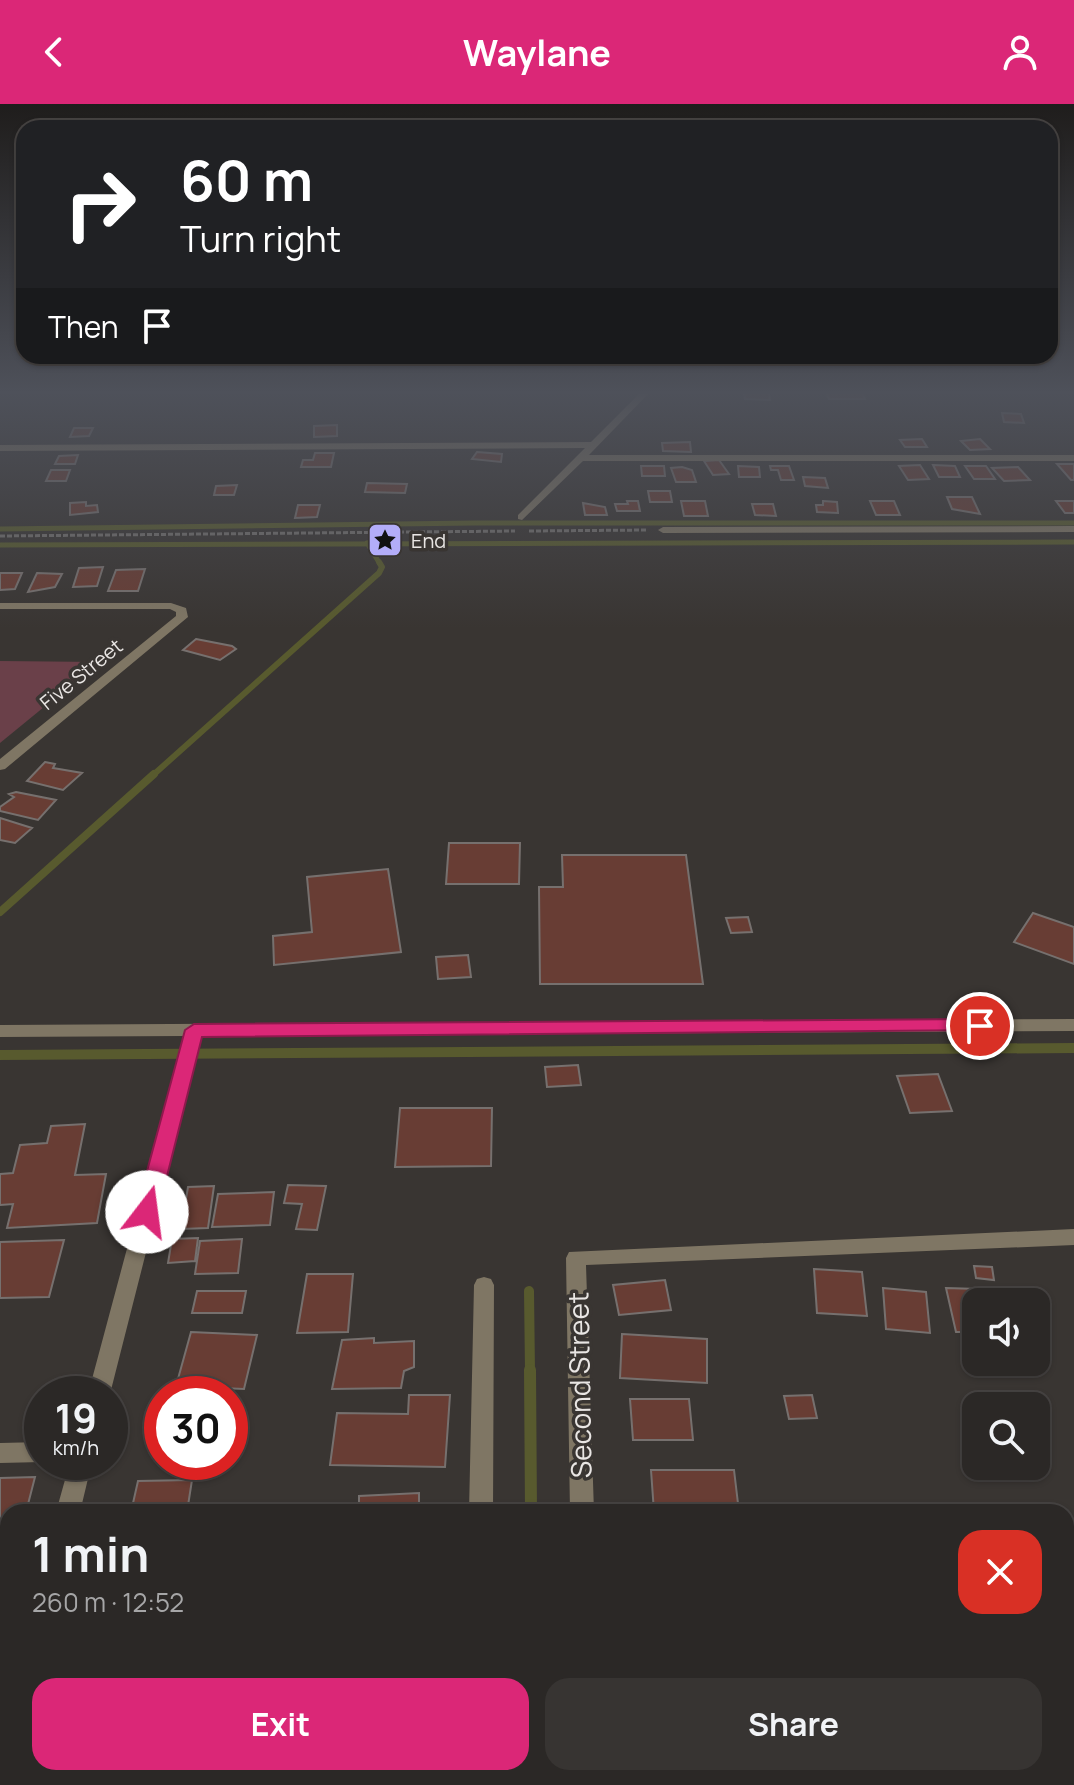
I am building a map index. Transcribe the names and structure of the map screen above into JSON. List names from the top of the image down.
{
  "streets": {
    "street": ["Five Street", "Second Street"]
  },
  "places": {
    "place": ["End"]
  },
  "page": {
    "header": "Waylane",
    "turn": ["60 m", "Turn right"],
    "then": "Then",
    "speed": "19 km/h",
    "limit": "30",
    "heading": ["1 min", "260 m · 12:52"],
    "buttons": ["Exit", "Share"]
  }
}
